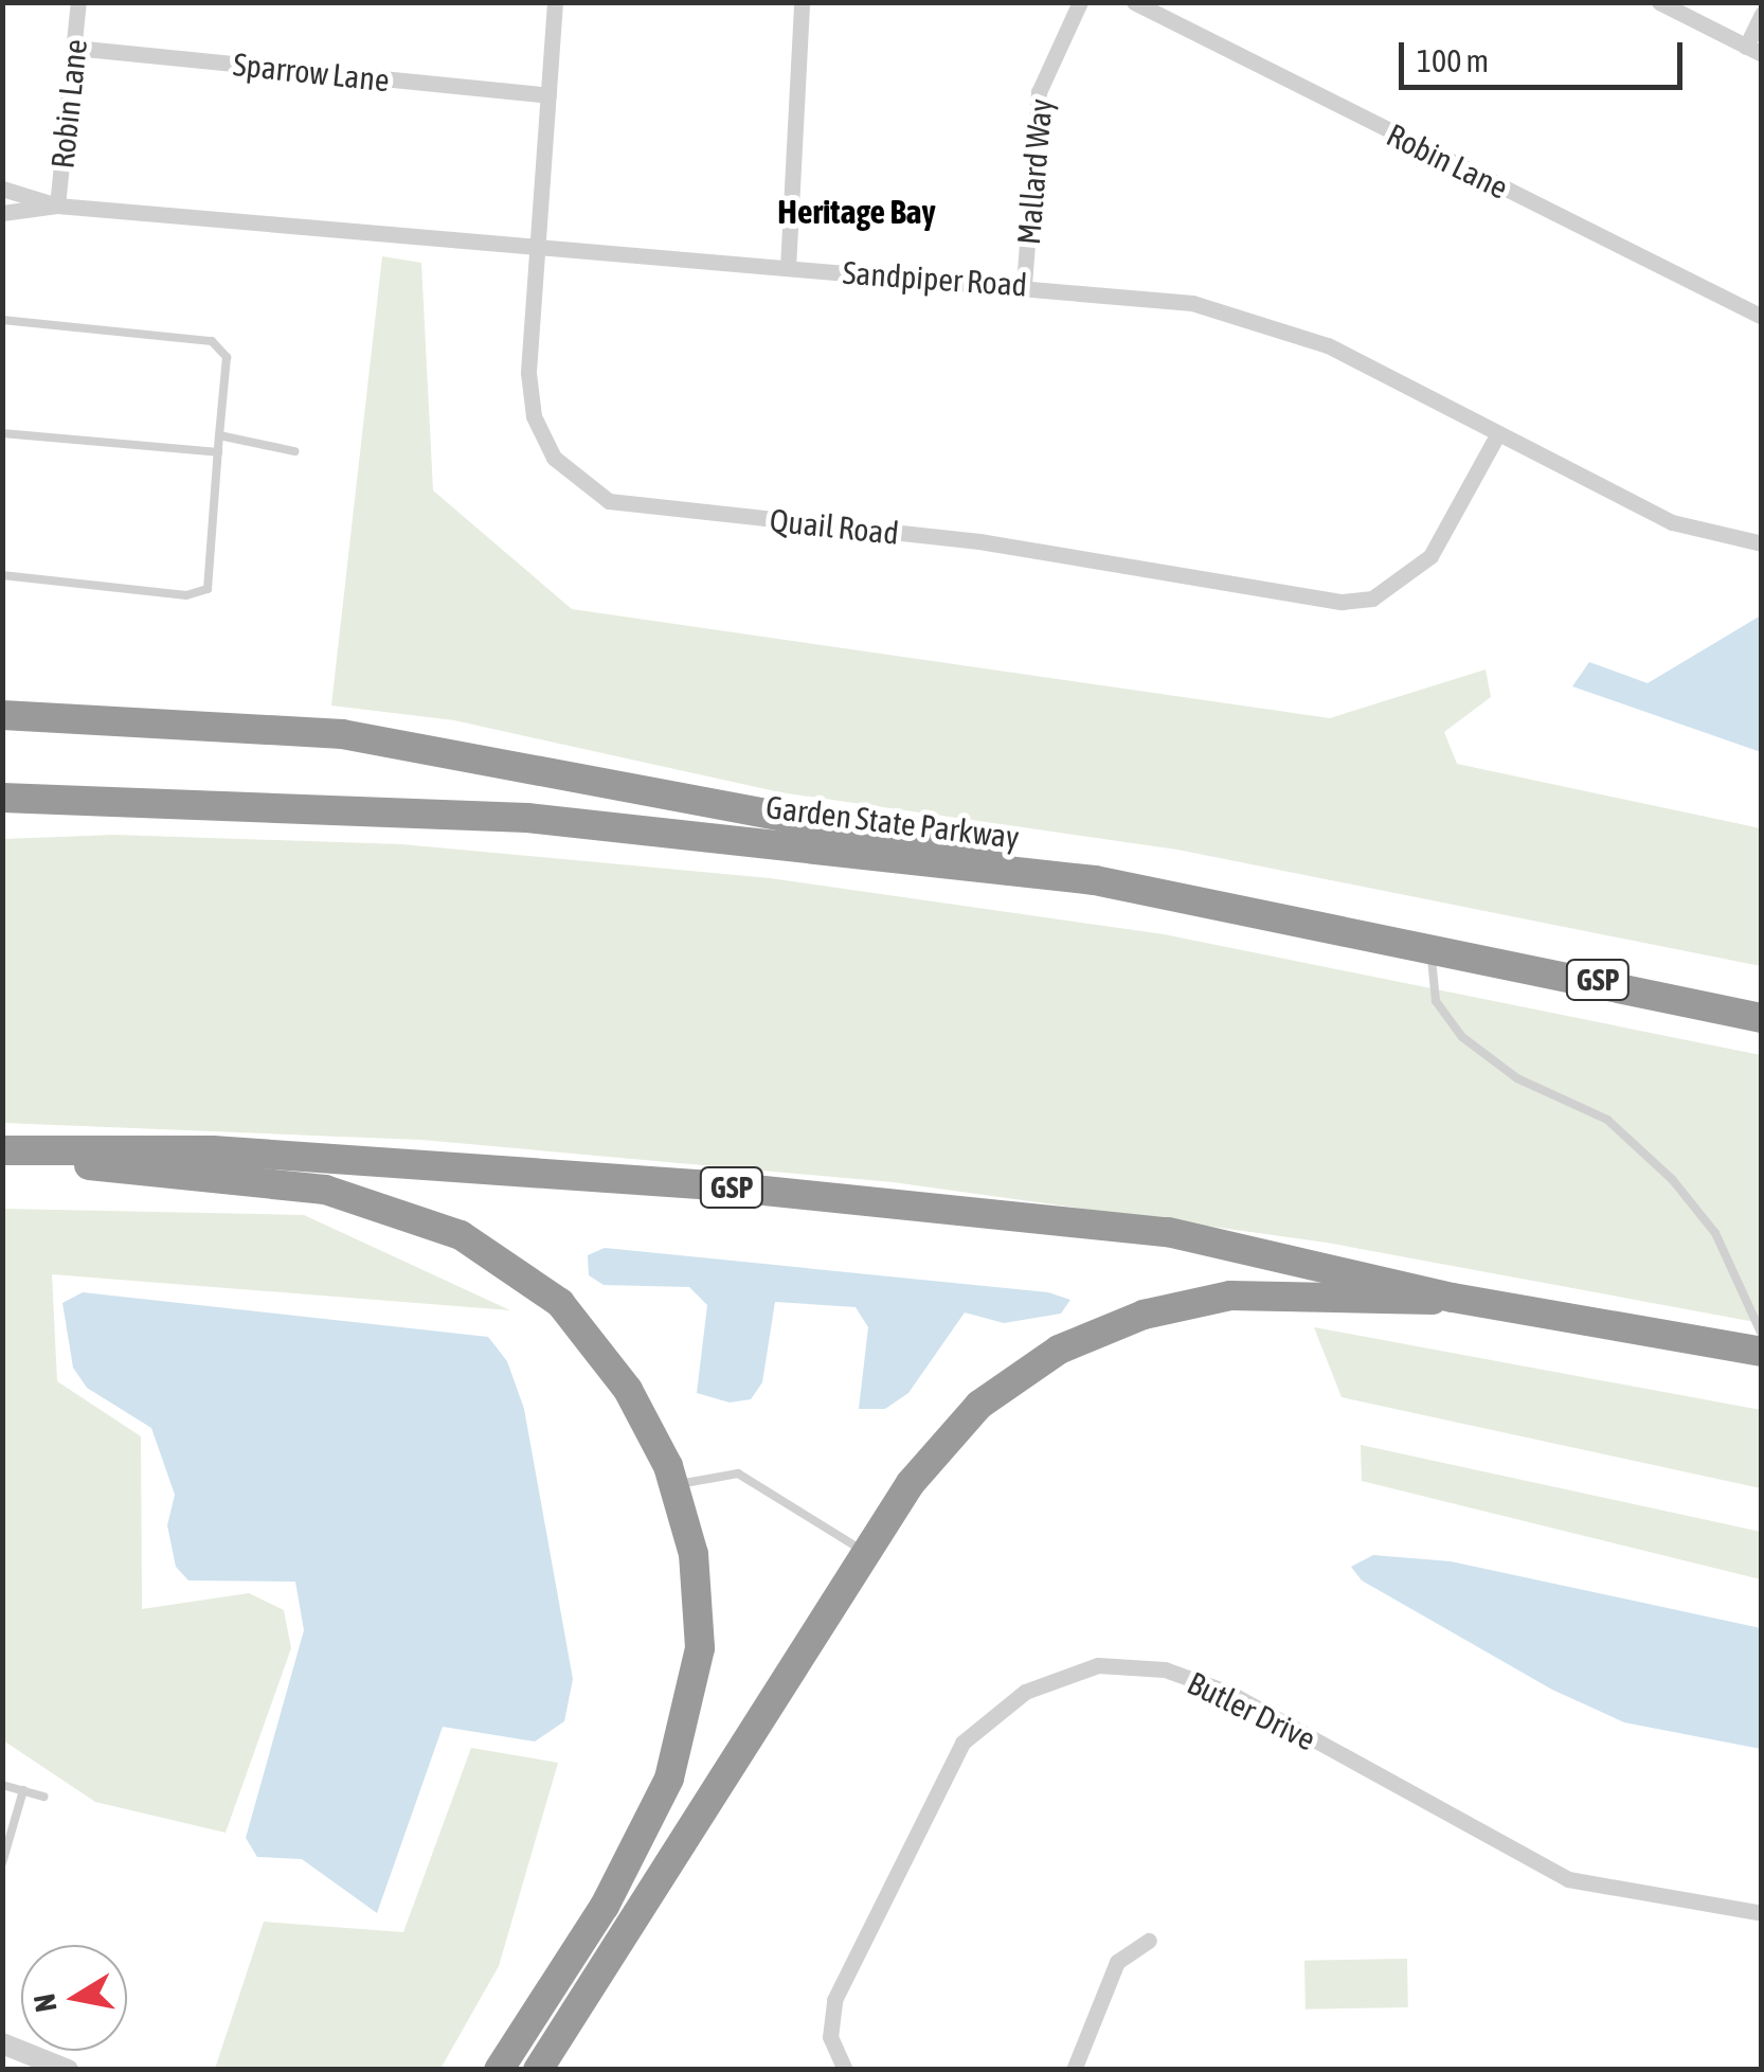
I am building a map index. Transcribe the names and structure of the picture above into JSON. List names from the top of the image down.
{
  "streets": {
    "highway": ["Garden State Parkway", "GSP"],
    "street": [
      "Sparrow Lane",
      "Robin Lane",
      "Mallard Way",
      "Sandpiper Road",
      "Quail Road",
      "Butler Drive"
    ]
  },
  "crossings": [
    ["Sparrow Lane", "Robin Lane"],
    ["Sparrow Lane", "Quail Road"],
    ["Robin Lane", "Sandpiper Road"],
    ["Mallard Way", "Sandpiper Road"],
    ["Sandpiper Road", "Quail Road"]
  ],
  "districts": ["Heritage Bay"],
  "scale_bar": "100 m",
  "north": "left"
}
